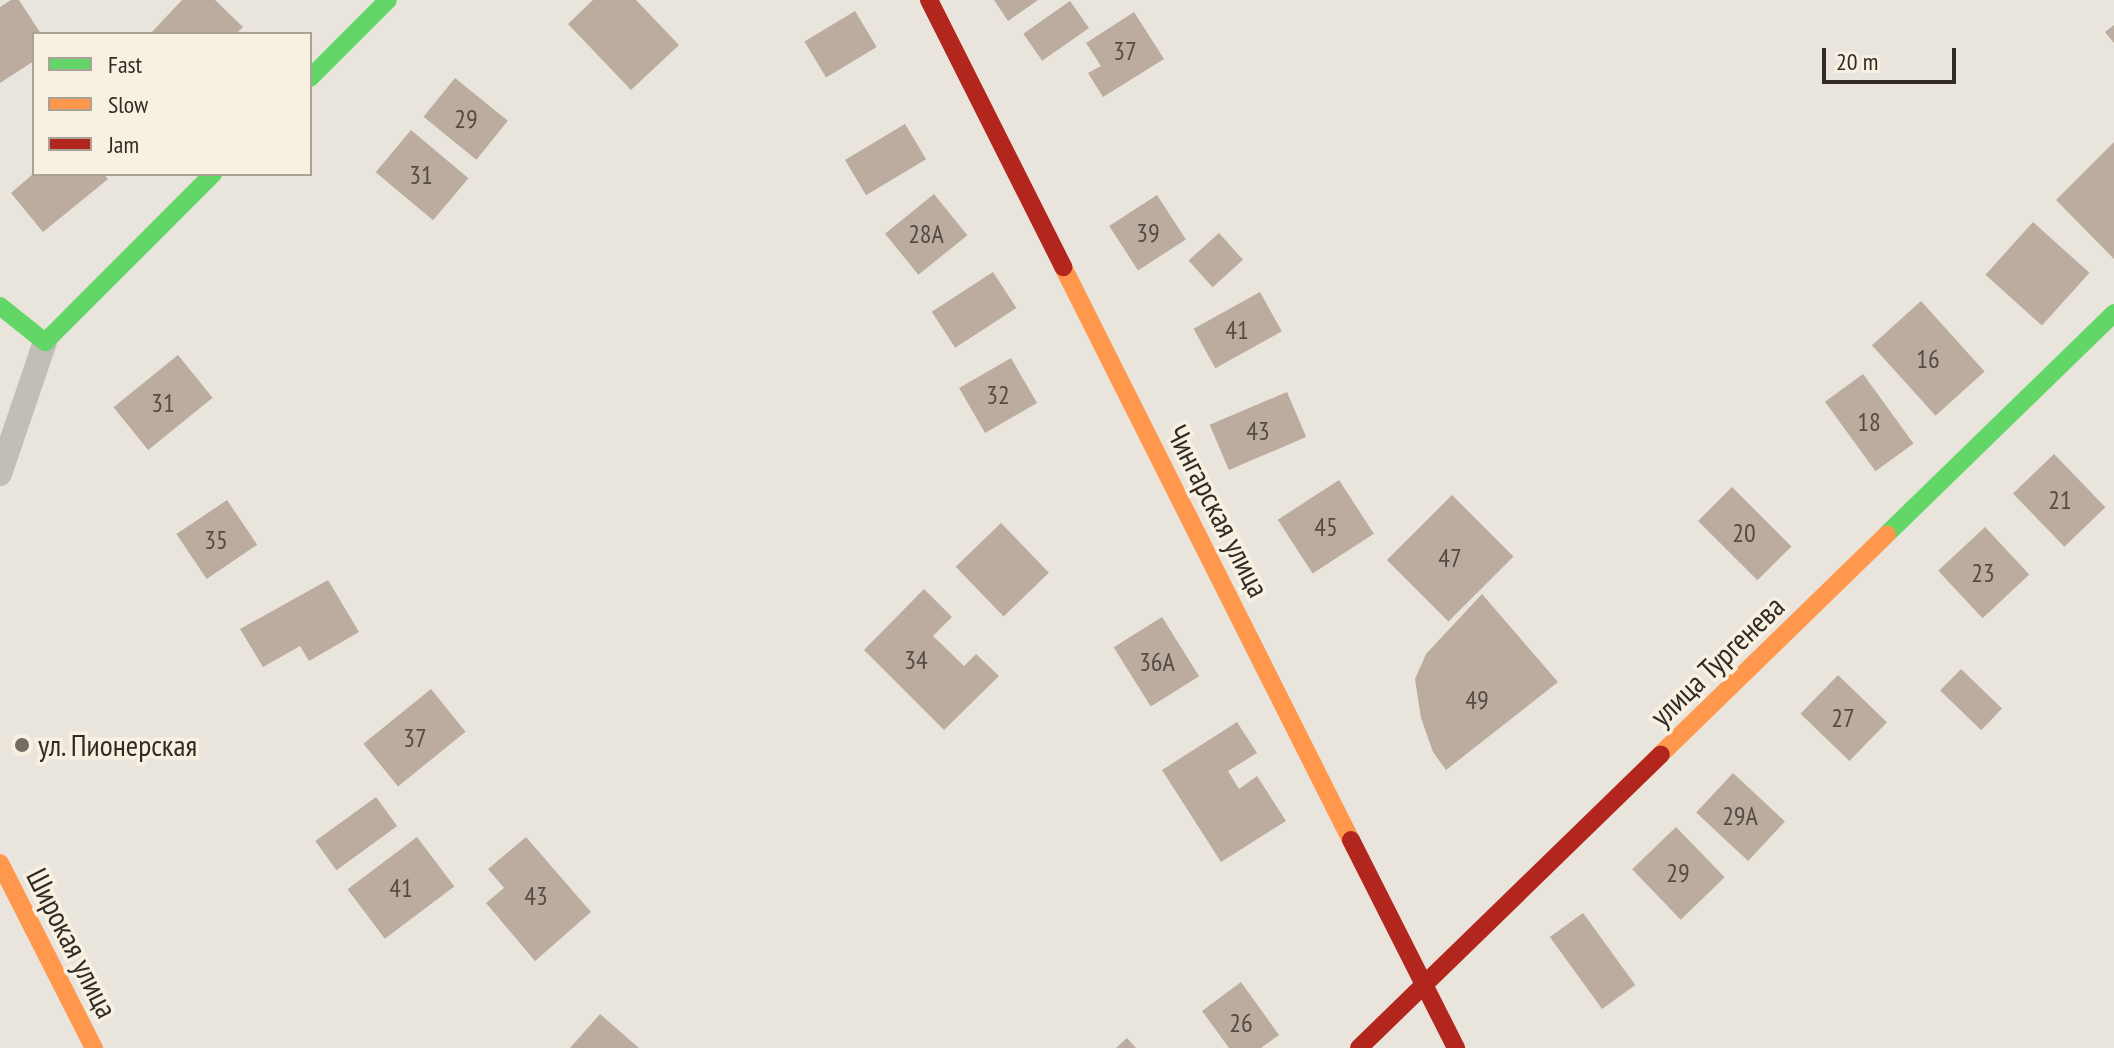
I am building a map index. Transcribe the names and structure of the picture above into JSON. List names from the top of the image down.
{
  "streets": {
    "street": ["Чингарская улица", "улица Тургенева", "Широкая улица"]
  },
  "crossings": [
    ["Чингарская улица", "улица Тургенева"]
  ],
  "places": ["ул. Пионерская"],
  "house_numbers": [
    "37",
    "29",
    "31",
    "39",
    "28А",
    "41",
    "16",
    "32",
    "31",
    "18",
    "43",
    "21",
    "45",
    "20",
    "35",
    "47",
    "23",
    "34",
    "36А",
    "49",
    "27",
    "37",
    "29А",
    "29",
    "41",
    "43",
    "26"
  ],
  "legend": ["Fast", "Slow", "Jam"],
  "scale_bar": "20 m"
}
